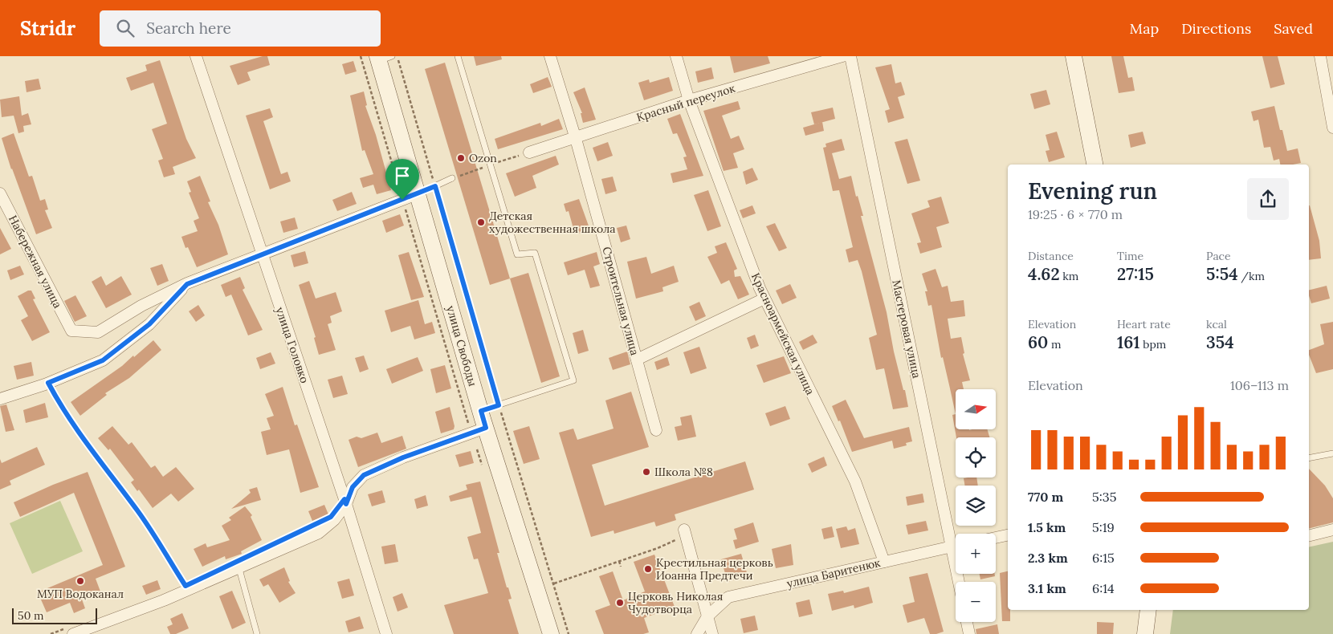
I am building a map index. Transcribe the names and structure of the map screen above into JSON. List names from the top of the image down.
{
  "streets": {
    "main road": ["улица Свободы"],
    "street": [
      "Красный переулок",
      "Набережная улица",
      "Строительная улица",
      "Мастеровая улица",
      "Красноармейская улица",
      "улица Головко",
      "улица Баритенюк"
    ]
  },
  "crossings": [
    ["Красный переулок", "Строительная улица"],
    ["Красный переулок", "Красноармейская улица"],
    ["Мастеровая улица", "улица Баритенюк"],
    ["Красноармейская улица", "улица Баритенюк"]
  ],
  "places": [
    "Ozon",
    "Детская художественная школа",
    "Школа №8",
    "Крестильная церковь Иоанна Предтечи",
    "МУП Водоканал",
    "Церковь Николая Чудотворца"
  ],
  "scale_bar": "50 m",
  "north": "right",
  "page": {
    "header": "Stridr",
    "search": "Search here",
    "nav": ["Map", "Directions", "Saved"],
    "heading": ["Evening run", "19:25 · 6 × 770 m"],
    "stats": [
      ["Distance", "4.62 km"],
      ["Time", "27:15"],
      ["Pace", "5:54 /km"],
      ["Elevation", "60 m"],
      ["Heart rate", "161 bpm"],
      ["kcal", "354"]
    ],
    "chart": ["Elevation", "106–113 m"],
    "map_buttons": ["+", "−"],
    "list": [
      {
        "name": "770 m",
        "note": "5:35"
      },
      {
        "name": "1.5 km",
        "note": "5:19"
      },
      {
        "name": "2.3 km",
        "note": "6:15"
      },
      {
        "name": "3.1 km",
        "note": "6:14"
      }
    ],
    "scale": "50 m"
  }
}
